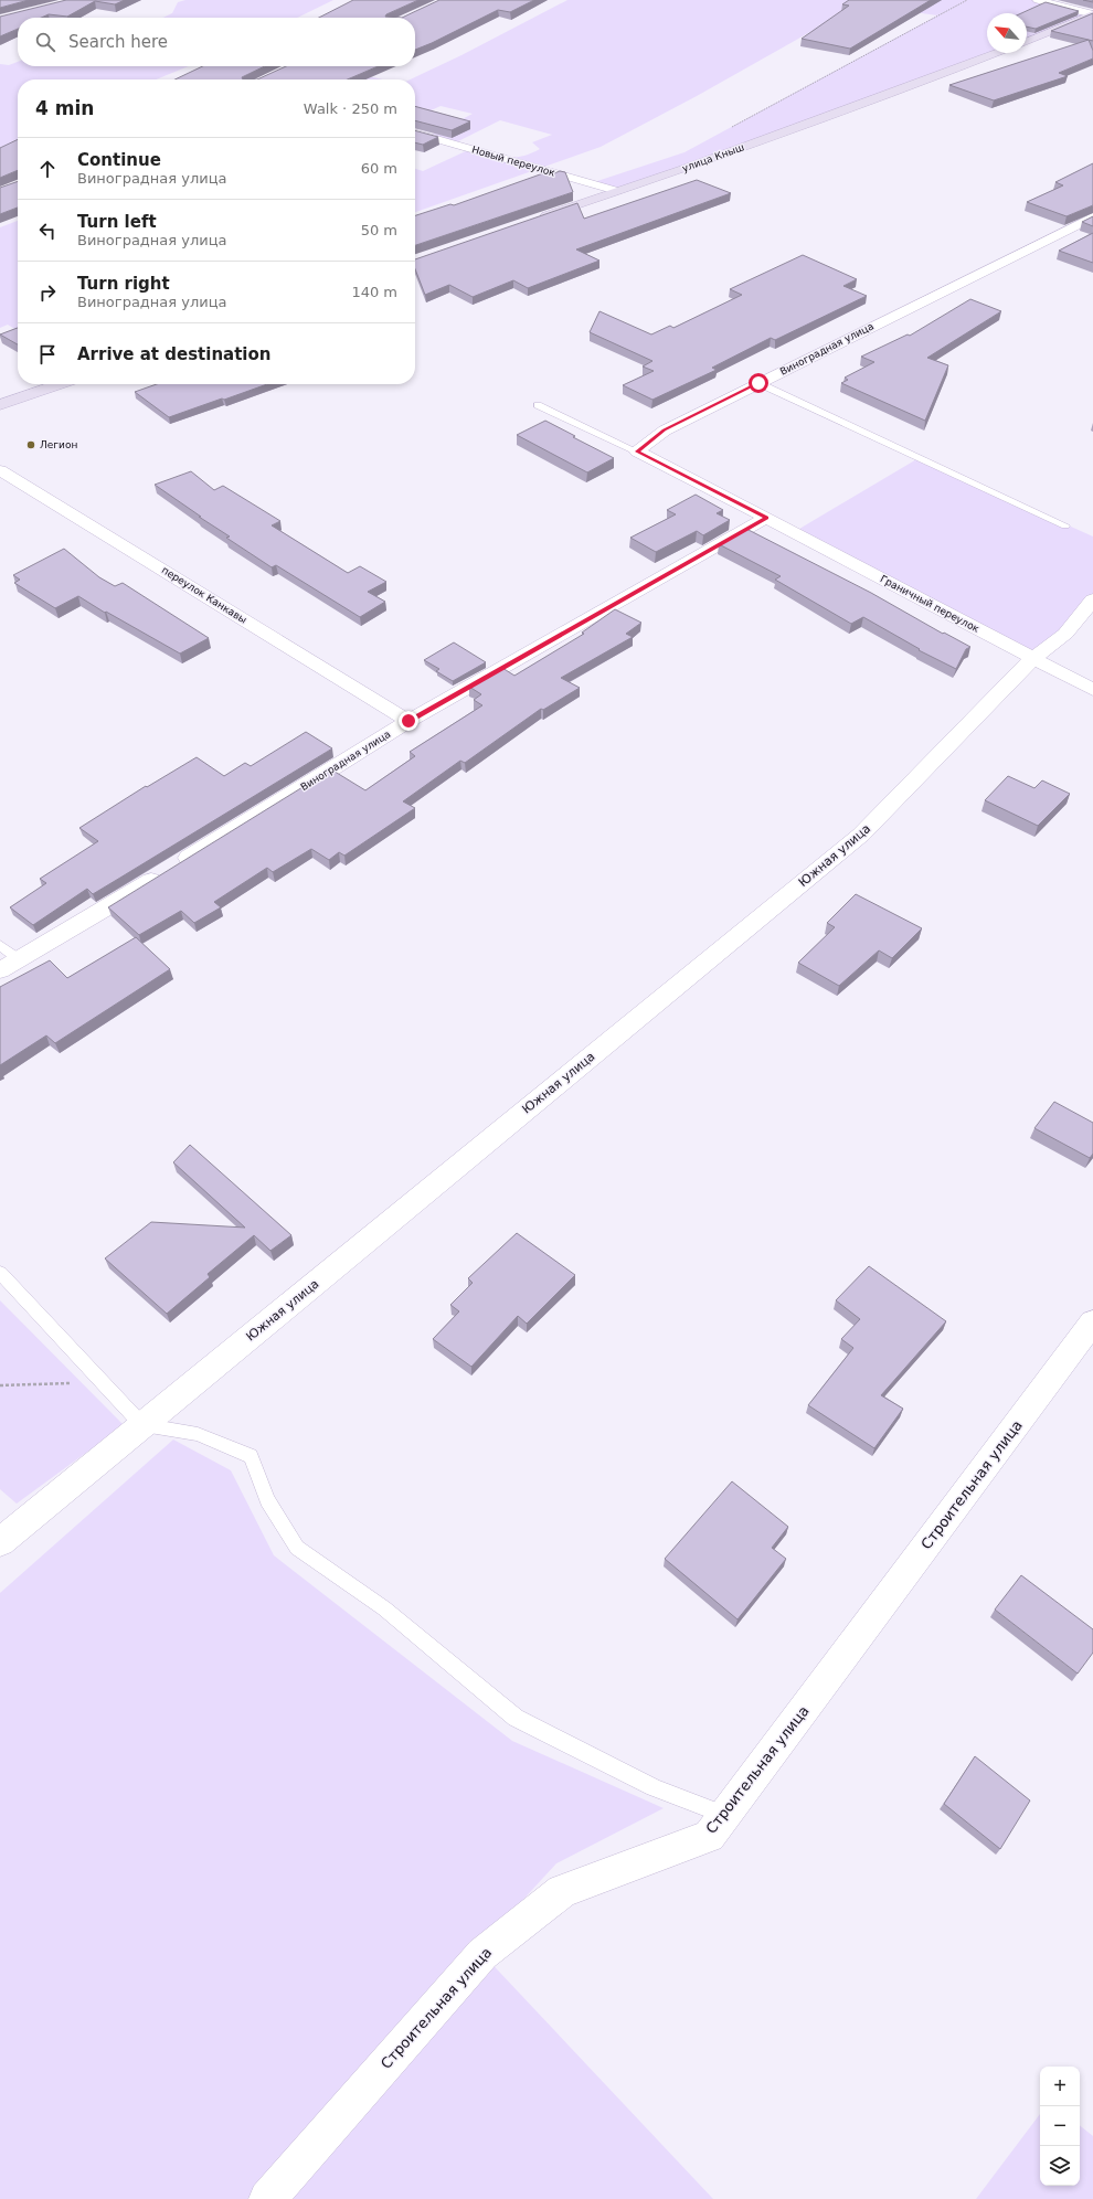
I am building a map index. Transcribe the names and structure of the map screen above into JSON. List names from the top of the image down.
{
  "streets": {
    "street": [
      "улица Кныш",
      "Новый переулок",
      "Виноградная улица",
      "переулок Канкавы",
      "Граничный переулок",
      "Южная улица",
      "Строительная улица"
    ]
  },
  "crossings": [
    ["улица Кныш", "Новый переулок"],
    ["Виноградная улица", "переулок Канкавы"],
    ["Виноградная улица", "Граничный переулок"],
    ["Граничный переулок", "Южная улица"]
  ],
  "places": ["Легион"],
  "north": "top left",
  "page": {
    "search": "Search here",
    "heading": ["4 min", "Walk · 250 m"],
    "list": [
      ["Continue", "Виноградная улица", "60 m"],
      ["Turn left", "Виноградная улица", "50 m"],
      ["Turn right", "Виноградная улица", "140 m"],
      "Arrive at destination"
    ],
    "map_buttons": ["+", "−"]
  }
}
